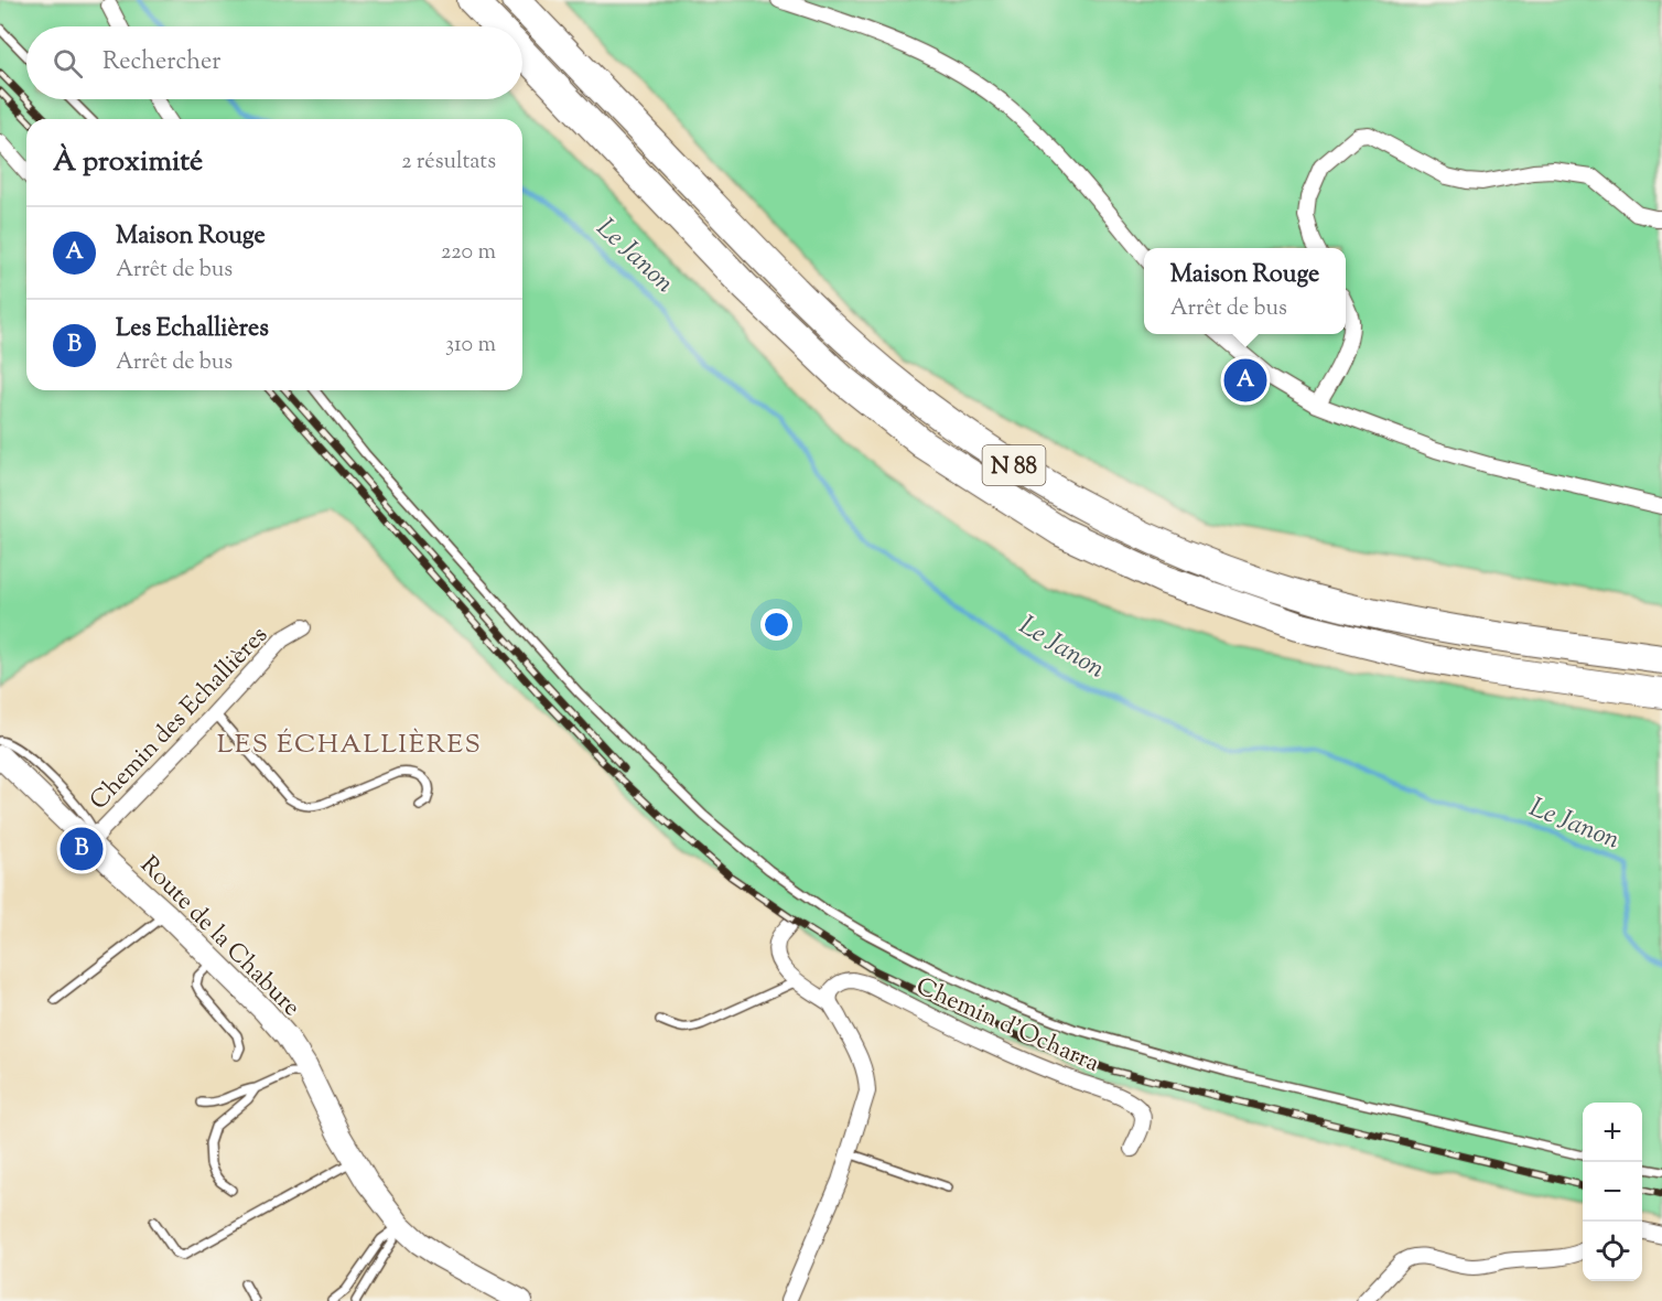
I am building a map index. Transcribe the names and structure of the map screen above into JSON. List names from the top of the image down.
{
  "streets": {
    "highway": ["N 88"],
    "main road": ["Route de la Chabure"],
    "street": ["Chemin des Echallières", "Chemin d'Ocharra"]
  },
  "crossings": [
    ["Chemin des Echallières", "Route de la Chabure"]
  ],
  "districts": ["LES ÉCHALLIÈRES"],
  "water": ["Le Janon"],
  "page": {
    "search": "Rechercher",
    "heading": ["À proximité", "2 résultats"],
    "list": [
      {
        "mark": "A",
        "name": "Maison Rouge",
        "note": "Arrêt de bus",
        "value": "220 m"
      },
      {
        "mark": "B",
        "name": "Les Echallières",
        "note": "Arrêt de bus",
        "value": "310 m"
      }
    ],
    "popup": ["Maison Rouge", "Arrêt de bus"],
    "pins": ["A", "B"],
    "map_buttons": ["+", "−"]
  }
}
